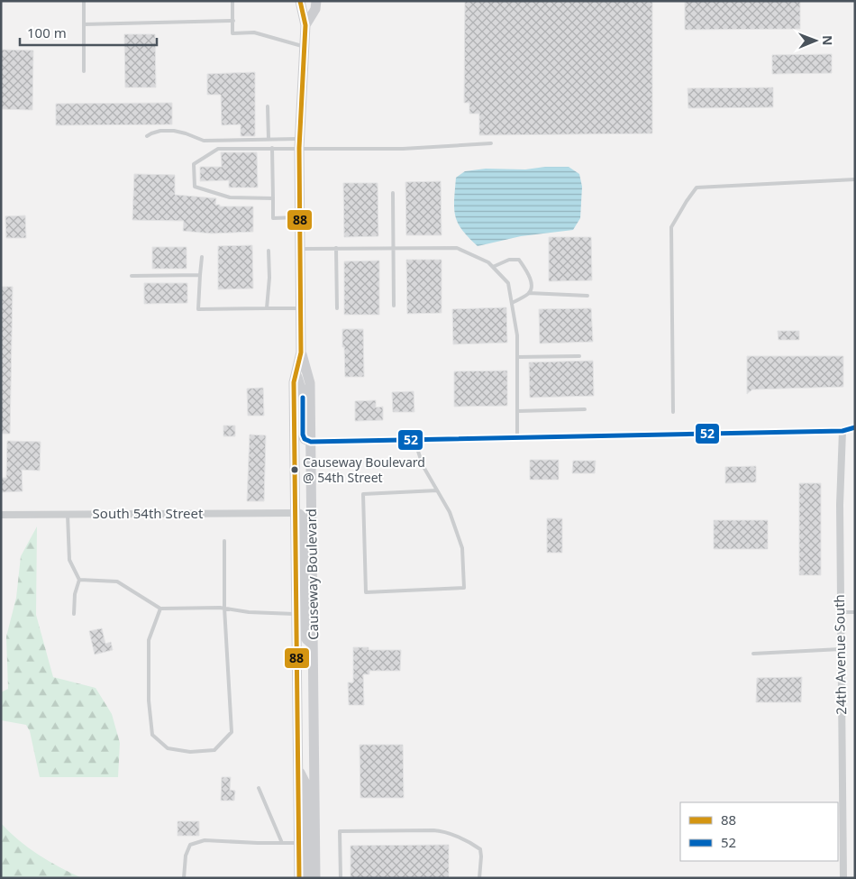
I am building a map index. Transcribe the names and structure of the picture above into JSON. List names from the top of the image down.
{
  "streets": {
    "main road": ["Causeway Boulevard"],
    "street": ["South 54th Street", "24th Avenue South"]
  },
  "crossings": [
    ["South 54th Street", "Causeway Boulevard"]
  ],
  "places": ["Causeway Boulevard @ 54th Street"],
  "lines": ["transit line 88", "transit line 52"],
  "legend": ["88", "52"],
  "scale_bar": "100 m",
  "north": "right"
}
